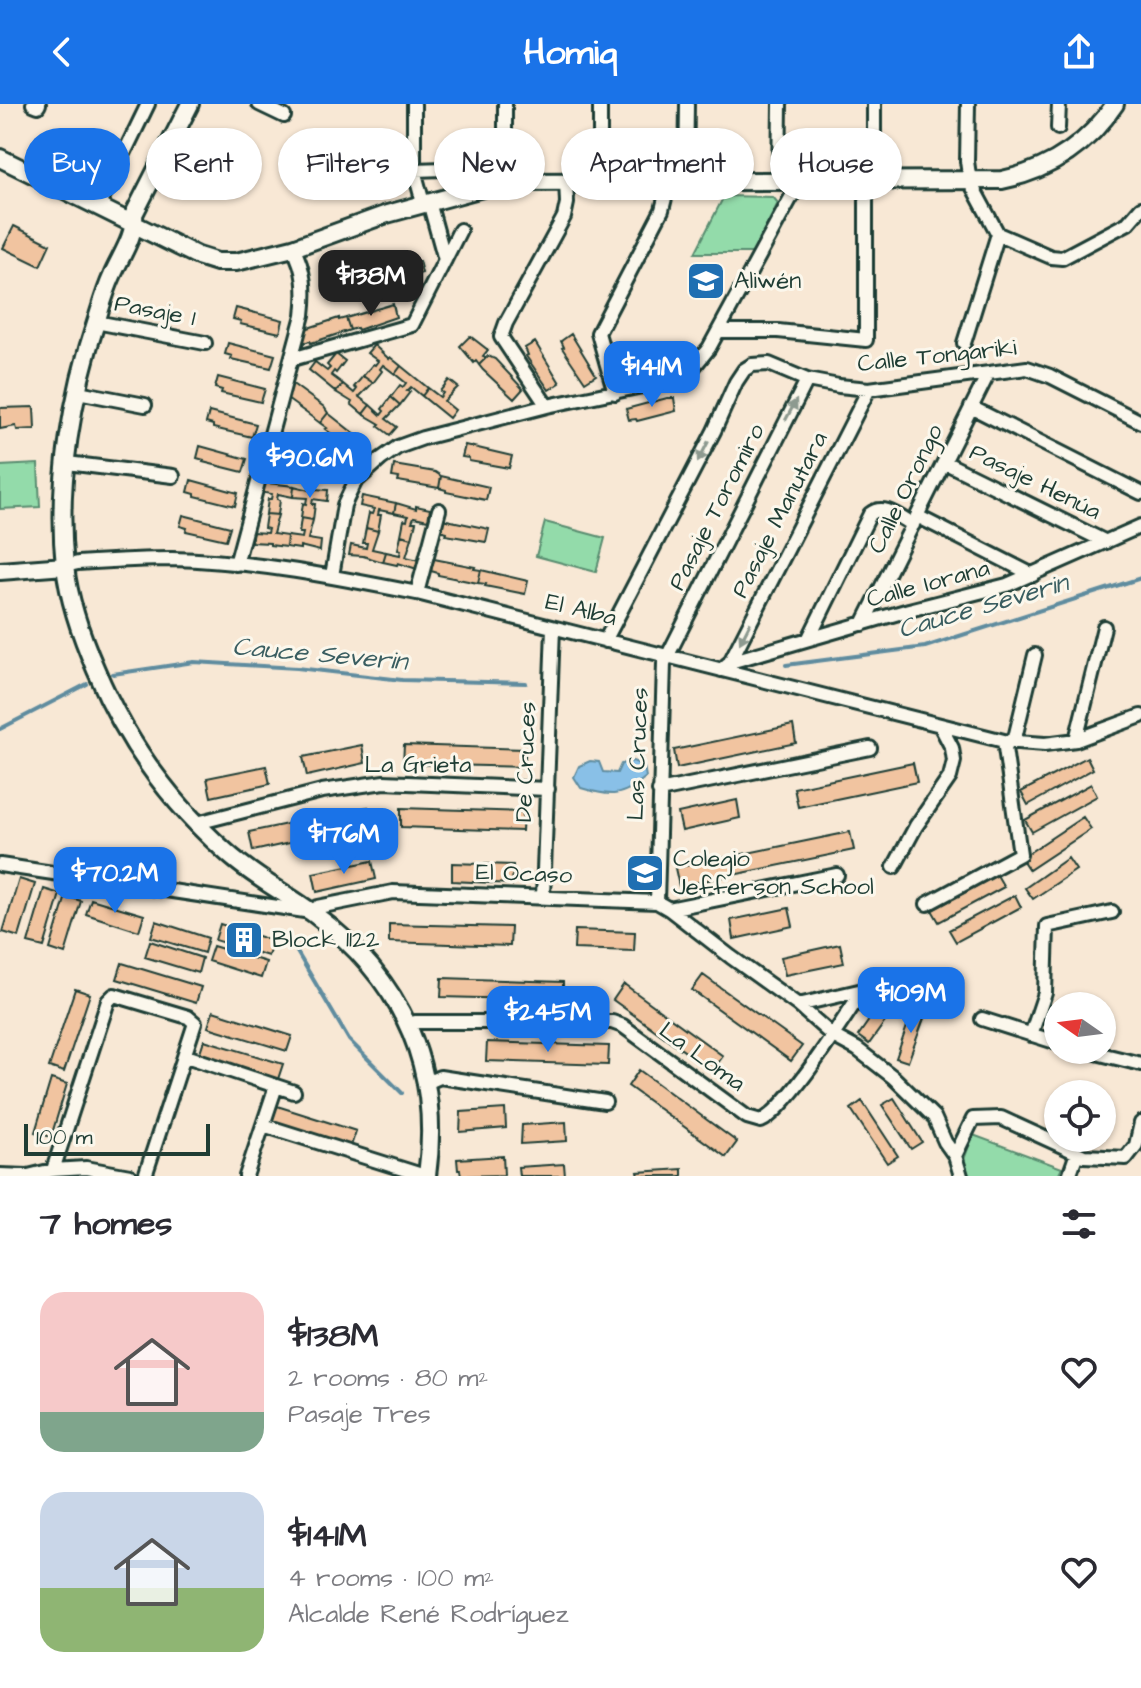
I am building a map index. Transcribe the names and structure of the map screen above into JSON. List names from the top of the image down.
{
  "streets": {
    "street": [
      "Pasaje 1",
      "Calle Tongariki",
      "Pasaje Henúa",
      "Calle Orongo",
      "Pasaje Toromiro",
      "Pasaje Manutara",
      "Calle Iorana",
      "El Alba",
      "Las Cruces",
      "De Cruces",
      "La Grieta",
      "El Ocaso",
      "La Loma"
    ]
  },
  "crossings": [
    ["Calle Tongariki", "Calle Orongo"],
    ["Calle Tongariki", "Pasaje Toromiro"],
    ["Calle Tongariki", "Pasaje Manutara"],
    ["Calle Tongariki", "El Alba"],
    ["Pasaje Henúa", "Calle Orongo"],
    ["Pasaje Henúa", "Calle Iorana"],
    ["Calle Orongo", "Calle Iorana"],
    ["Pasaje Toromiro", "El Alba"],
    ["Pasaje Toromiro", "Las Cruces"],
    ["Pasaje Manutara", "Calle Iorana"],
    ["Pasaje Manutara", "El Alba"],
    ["Calle Iorana", "El Alba"],
    ["El Alba", "Las Cruces"],
    ["El Alba", "De Cruces"],
    ["Las Cruces", "El Ocaso"],
    ["De Cruces", "La Grieta"],
    ["De Cruces", "El Ocaso"],
    ["El Ocaso", "La Loma"]
  ],
  "one_way": ["Calle Tongariki", "Pasaje Toromiro", "Pasaje Manutara"],
  "water": ["Cauce Severin"],
  "places": {
    "school or university": ["Aliwén", "Colegio Jefferson School"],
    "building": ["Block 1122"]
  },
  "scale_bar": "100 m",
  "north": "left",
  "page": {
    "header": "Homiq",
    "chip": [
      "Buy",
      "Rent",
      "Filters",
      "New",
      "Apartment",
      "House"
    ],
    "price": [
      "$138M",
      "$141M",
      "$90.6M",
      "$176M",
      "$70.2M",
      "$109M",
      "$245M"
    ],
    "scale": "100 m",
    "heading": "7 homes",
    "list": [
      {
        "name": "$138M",
        "note": "2 rooms · 80 m² · Pasaje Tres"
      },
      {
        "name": "$141M",
        "note": "4 rooms · 100 m² · Alcalde René Rodríguez"
      }
    ]
  }
}
